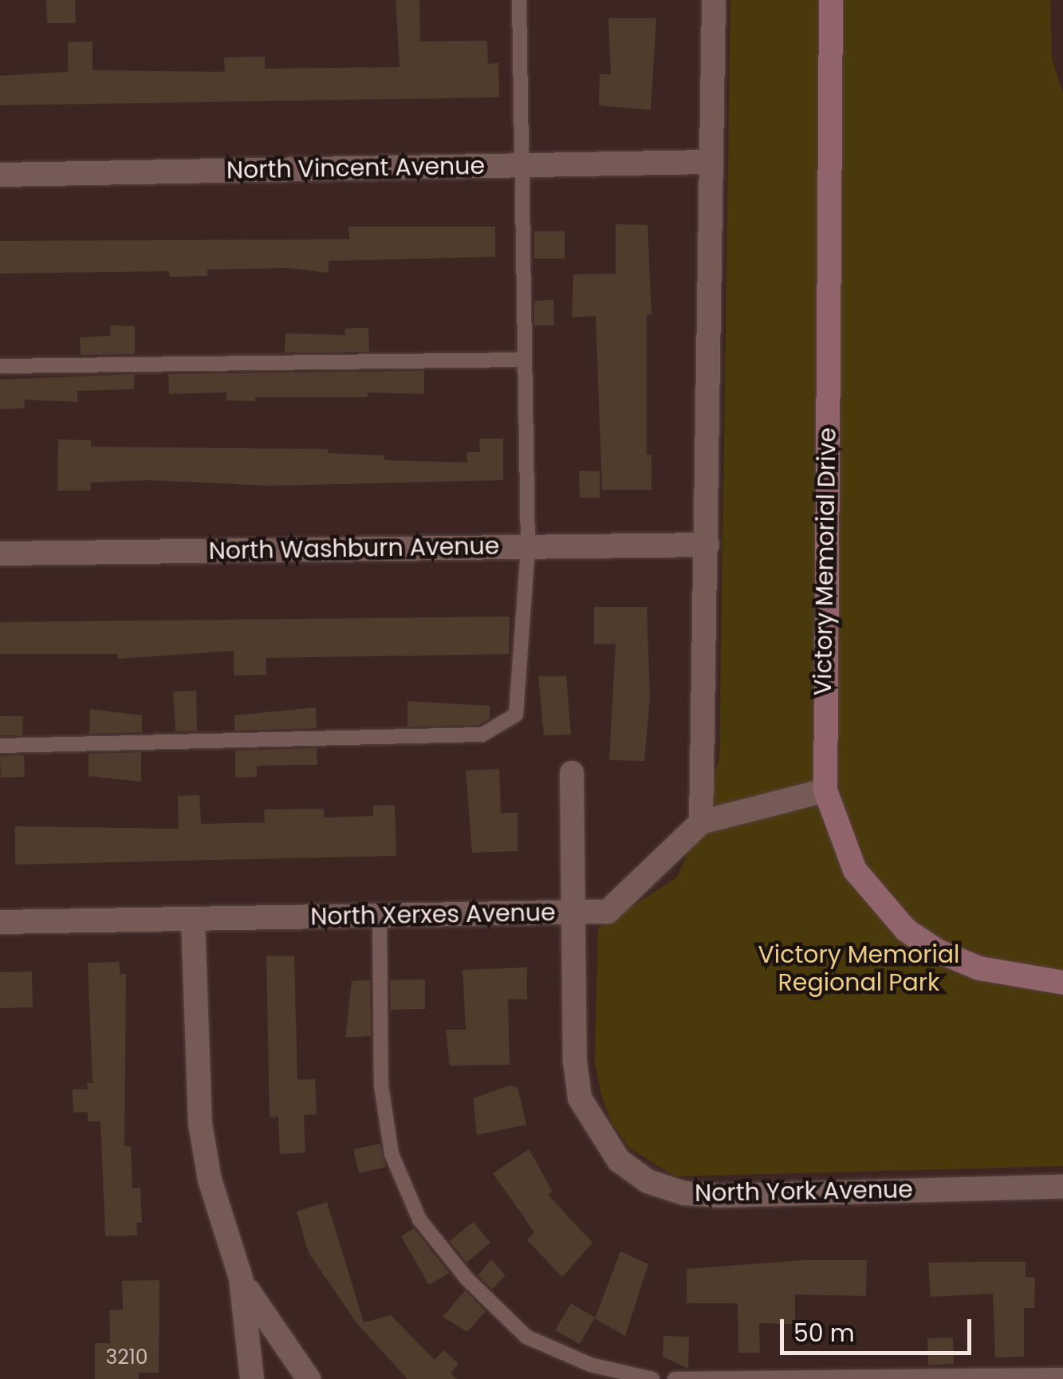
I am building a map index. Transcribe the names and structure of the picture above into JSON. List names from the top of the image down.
{
  "streets": {
    "street": [
      "North Vincent Avenue",
      "North Washburn Avenue",
      "Victory Memorial Drive",
      "North Xerxes Avenue",
      "North York Avenue"
    ]
  },
  "crossings": [
    ["Victory Memorial Drive", "North Xerxes Avenue"],
    ["North Xerxes Avenue", "North York Avenue"]
  ],
  "parks": ["Victory Memorial Regional Park"],
  "house_numbers": ["3210"],
  "scale_bar": "50 m"
}
